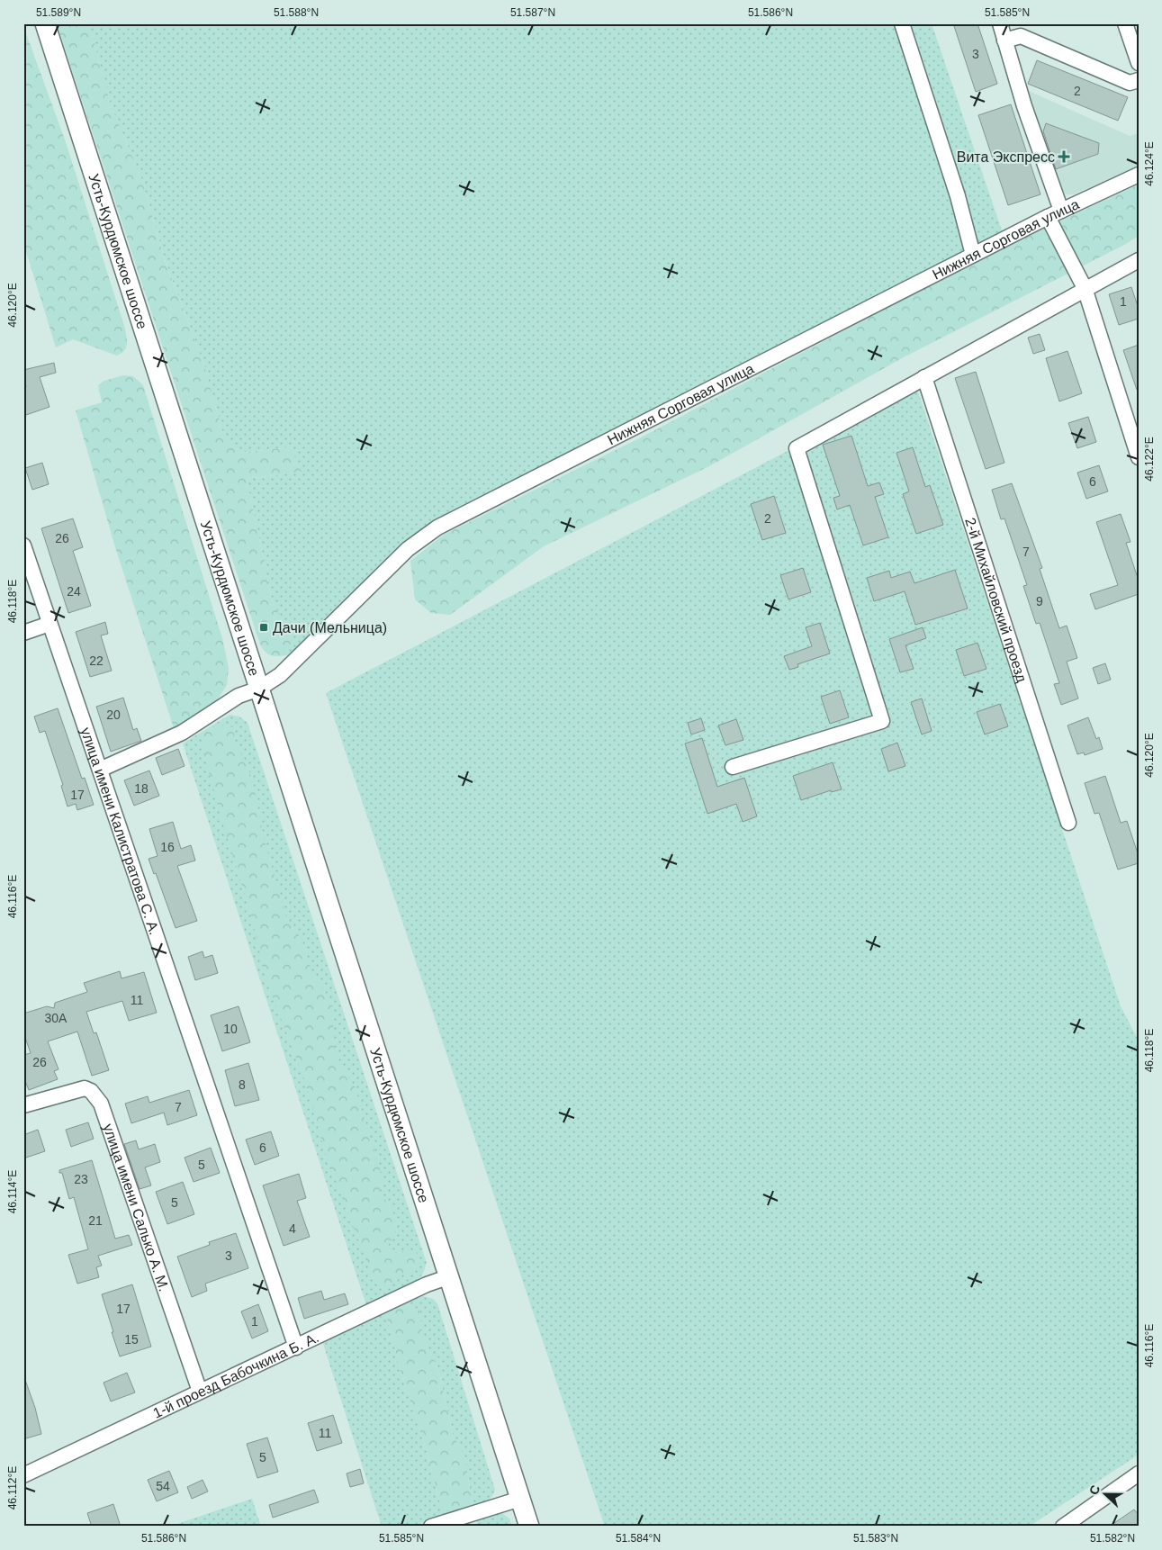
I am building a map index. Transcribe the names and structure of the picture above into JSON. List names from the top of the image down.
{
  "streets": {
    "main road": ["Усть-Курдюмское шоссе"],
    "street": [
      "Нижняя Сорговая улица",
      "2-й Михайловский проезд",
      "улица имени Калистратова С. А.",
      "улица имени Салько А. М.",
      "1-й проезд Бабочкина Б. А."
    ]
  },
  "crossings": [
    ["Нижняя Сорговая улица", "Усть-Курдюмское шоссе"],
    ["Нижняя Сорговая улица", "улица имени Калистратова С. А."],
    ["Усть-Курдюмское шоссе", "1-й проезд Бабочкина Б. А."],
    ["улица имени Калистратова С. А.", "1-й проезд Бабочкина Б. А."],
    ["улица имени Салько А. М.", "1-й проезд Бабочкина Б. А."]
  ],
  "places": {
    "health": ["Вита Экспресс"],
    "transit": ["Дачи (Мельница)"]
  },
  "house_numbers": [
    "3",
    "2",
    "1",
    "6",
    "2",
    "26",
    "7",
    "24",
    "9",
    "22",
    "20",
    "18",
    "17",
    "16",
    "11",
    "30А",
    "10",
    "26",
    "8",
    "7",
    "6",
    "5",
    "23",
    "5",
    "21",
    "4",
    "3",
    "17",
    "1",
    "15",
    "11",
    "5",
    "54"
  ],
  "north": "left",
  "coordinates": [
    "51.589°N",
    "51.588°N",
    "51.587°N",
    "51.586°N",
    "51.585°N",
    "46.124°E",
    "46.120°E",
    "46.122°E",
    "46.118°E",
    "46.116°E",
    "46.114°E",
    "46.112°E",
    "51.584°N",
    "51.583°N",
    "51.582°N"
  ]
}
